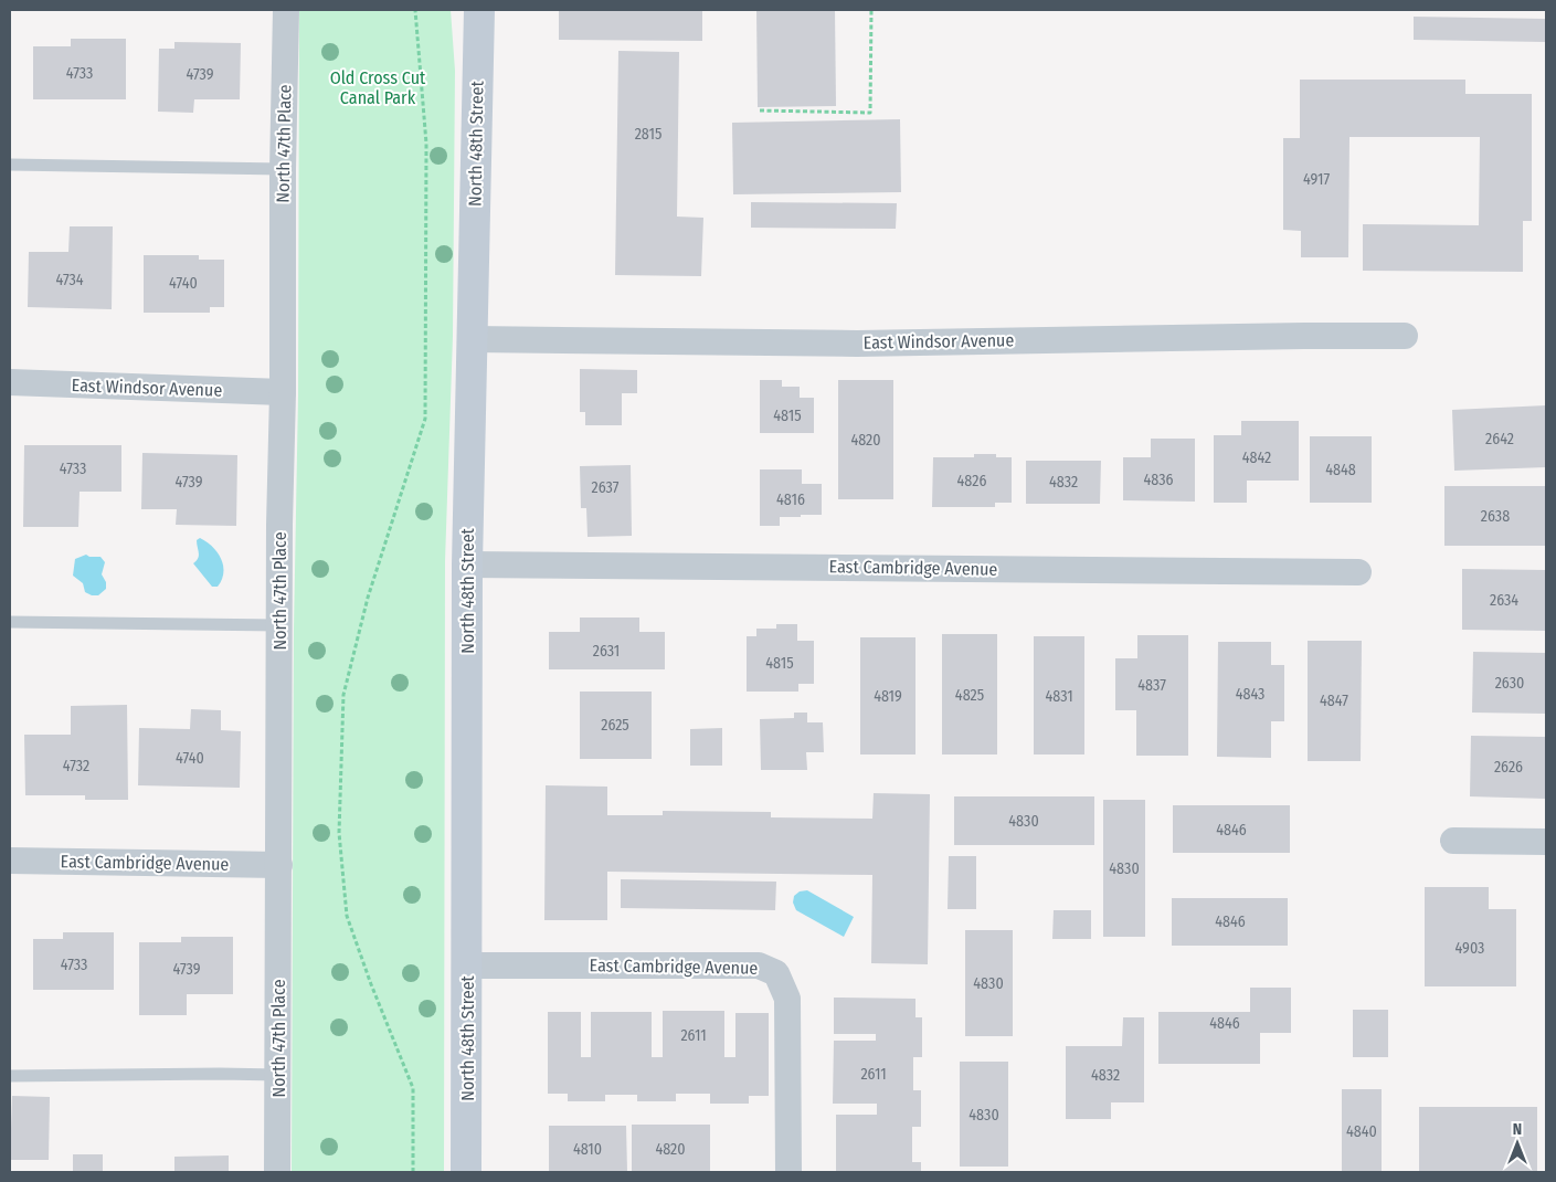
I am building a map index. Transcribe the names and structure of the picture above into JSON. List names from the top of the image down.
{
  "streets": {
    "street": [
      "North 47th Place",
      "North 48th Street",
      "East Windsor Avenue",
      "East Cambridge Avenue"
    ]
  },
  "crossings": [
    ["North 47th Place", "East Windsor Avenue"],
    ["North 47th Place", "East Cambridge Avenue"],
    ["North 48th Street", "East Windsor Avenue"],
    ["North 48th Street", "East Cambridge Avenue"]
  ],
  "parks": ["Old Cross Cut Canal Park"],
  "house_numbers": [
    "4733",
    "4739",
    "2815",
    "4917",
    "4734",
    "4740",
    "4815",
    "2642",
    "4820",
    "4842",
    "4733",
    "4848",
    "4836",
    "4826",
    "4739",
    "4832",
    "2637",
    "4816",
    "2638",
    "2634",
    "2631",
    "4815",
    "2630",
    "4837",
    "4843",
    "4825",
    "4819",
    "4831",
    "4847",
    "2625",
    "4740",
    "4732",
    "2626",
    "4830",
    "4846",
    "4830",
    "4846",
    "4903",
    "4733",
    "4739",
    "4830",
    "4846",
    "2611",
    "2611",
    "4832",
    "4830",
    "4840",
    "4810",
    "4820"
  ],
  "north": "top"
}
